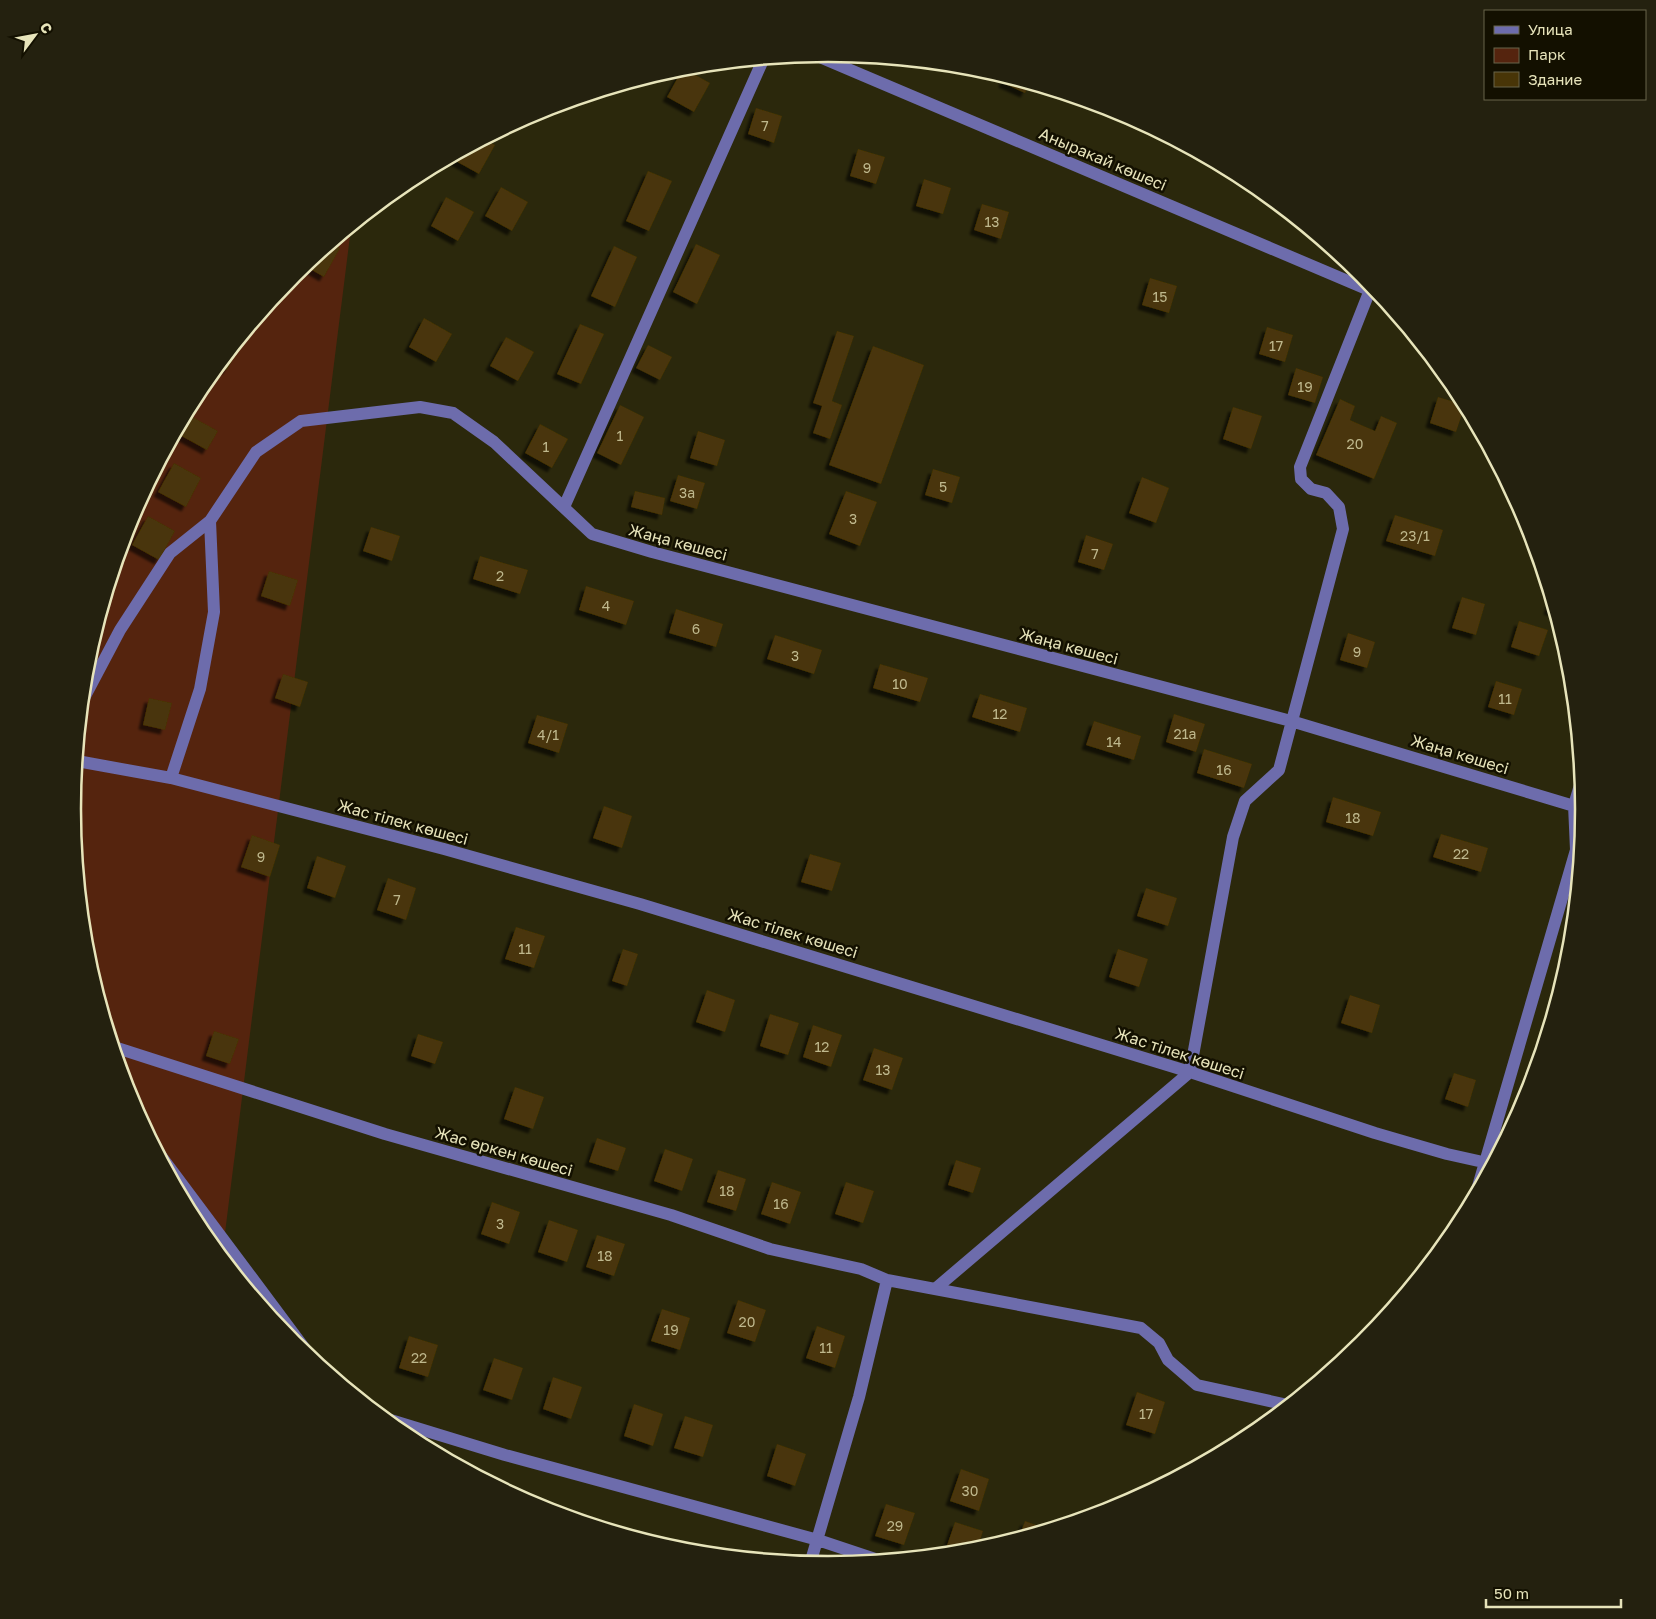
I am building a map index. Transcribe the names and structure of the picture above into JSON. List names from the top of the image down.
{
  "streets": {
    "street": [
      "Аныракай көшесі",
      "Жаңа көшесі",
      "Жас тілек көшесі",
      "Жас өркен көшесі"
    ]
  },
  "house_numbers": [
    "7",
    "9",
    "13",
    "15",
    "17",
    "19",
    "1",
    "20",
    "1",
    "5",
    "3а",
    "3",
    "23/1",
    "7",
    "2",
    "4",
    "6",
    "9",
    "3",
    "10",
    "11",
    "12",
    "21а",
    "4/1",
    "14",
    "16",
    "18",
    "22",
    "9",
    "7",
    "11",
    "12",
    "13",
    "18",
    "16",
    "3",
    "18",
    "20",
    "19",
    "11",
    "22",
    "17",
    "30",
    "29"
  ],
  "legend": ["Улица", "Парк", "Здание"],
  "scale_bar": "50 m",
  "north": "top right"
}
